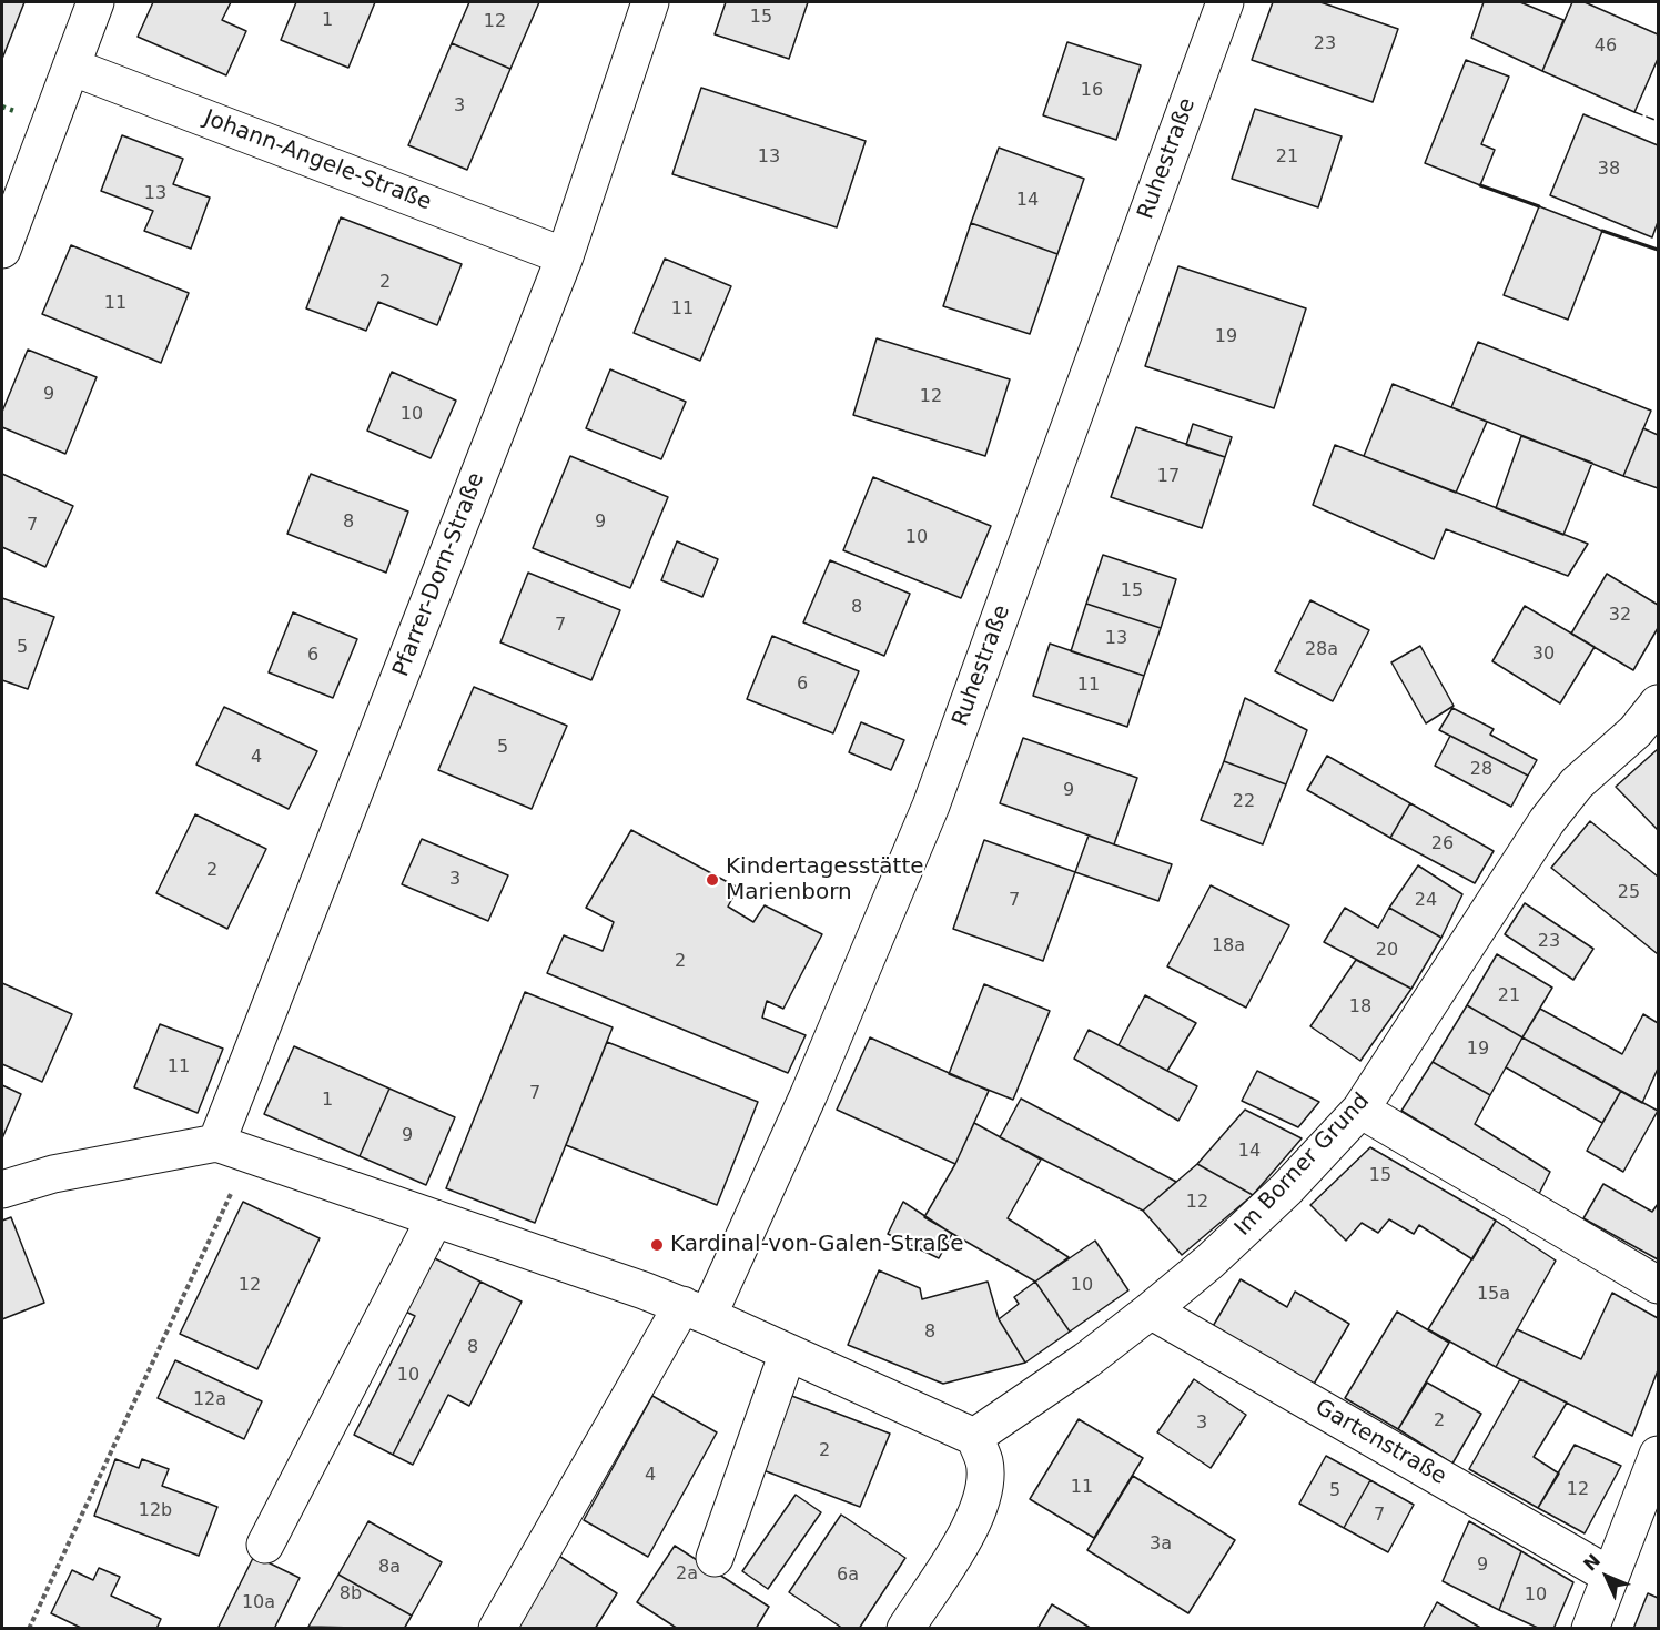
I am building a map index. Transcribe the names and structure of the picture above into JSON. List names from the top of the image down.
{
  "streets": {
    "street": [
      "Ruhestraße",
      "Johann-Angele-Straße",
      "Pfarrer-Dorn-Straße",
      "Im Borner Grund",
      "Gartenstraße"
    ]
  },
  "crossings": [
    ["Johann-Angele-Straße", "Pfarrer-Dorn-Straße"],
    ["Im Borner Grund", "Gartenstraße"]
  ],
  "places": ["Kindertagesstätte Marienborn", "Kardinal-von-Galen-Straße"],
  "house_numbers": [
    "15",
    "1",
    "12",
    "23",
    "46",
    "16",
    "3",
    "13",
    "21",
    "38",
    "13",
    "14",
    "2",
    "11",
    "11",
    "19",
    "9",
    "12",
    "10",
    "17",
    "8",
    "9",
    "7",
    "10",
    "15",
    "8",
    "32",
    "7",
    "13",
    "5",
    "28a",
    "30",
    "6",
    "6",
    "11",
    "5",
    "4",
    "28",
    "9",
    "22",
    "26",
    "2",
    "3",
    "25",
    "7",
    "24",
    "23",
    "18a",
    "20",
    "2",
    "21",
    "18",
    "19",
    "11",
    "7",
    "1",
    "9",
    "14",
    "15",
    "12",
    "12",
    "10",
    "15a",
    "8",
    "8",
    "10",
    "12a",
    "2",
    "3",
    "2",
    "4",
    "11",
    "12",
    "5",
    "12b",
    "7",
    "3a",
    "9",
    "8a",
    "2a",
    "6a",
    "8b",
    "10",
    "10a"
  ],
  "north": "top left"
}
